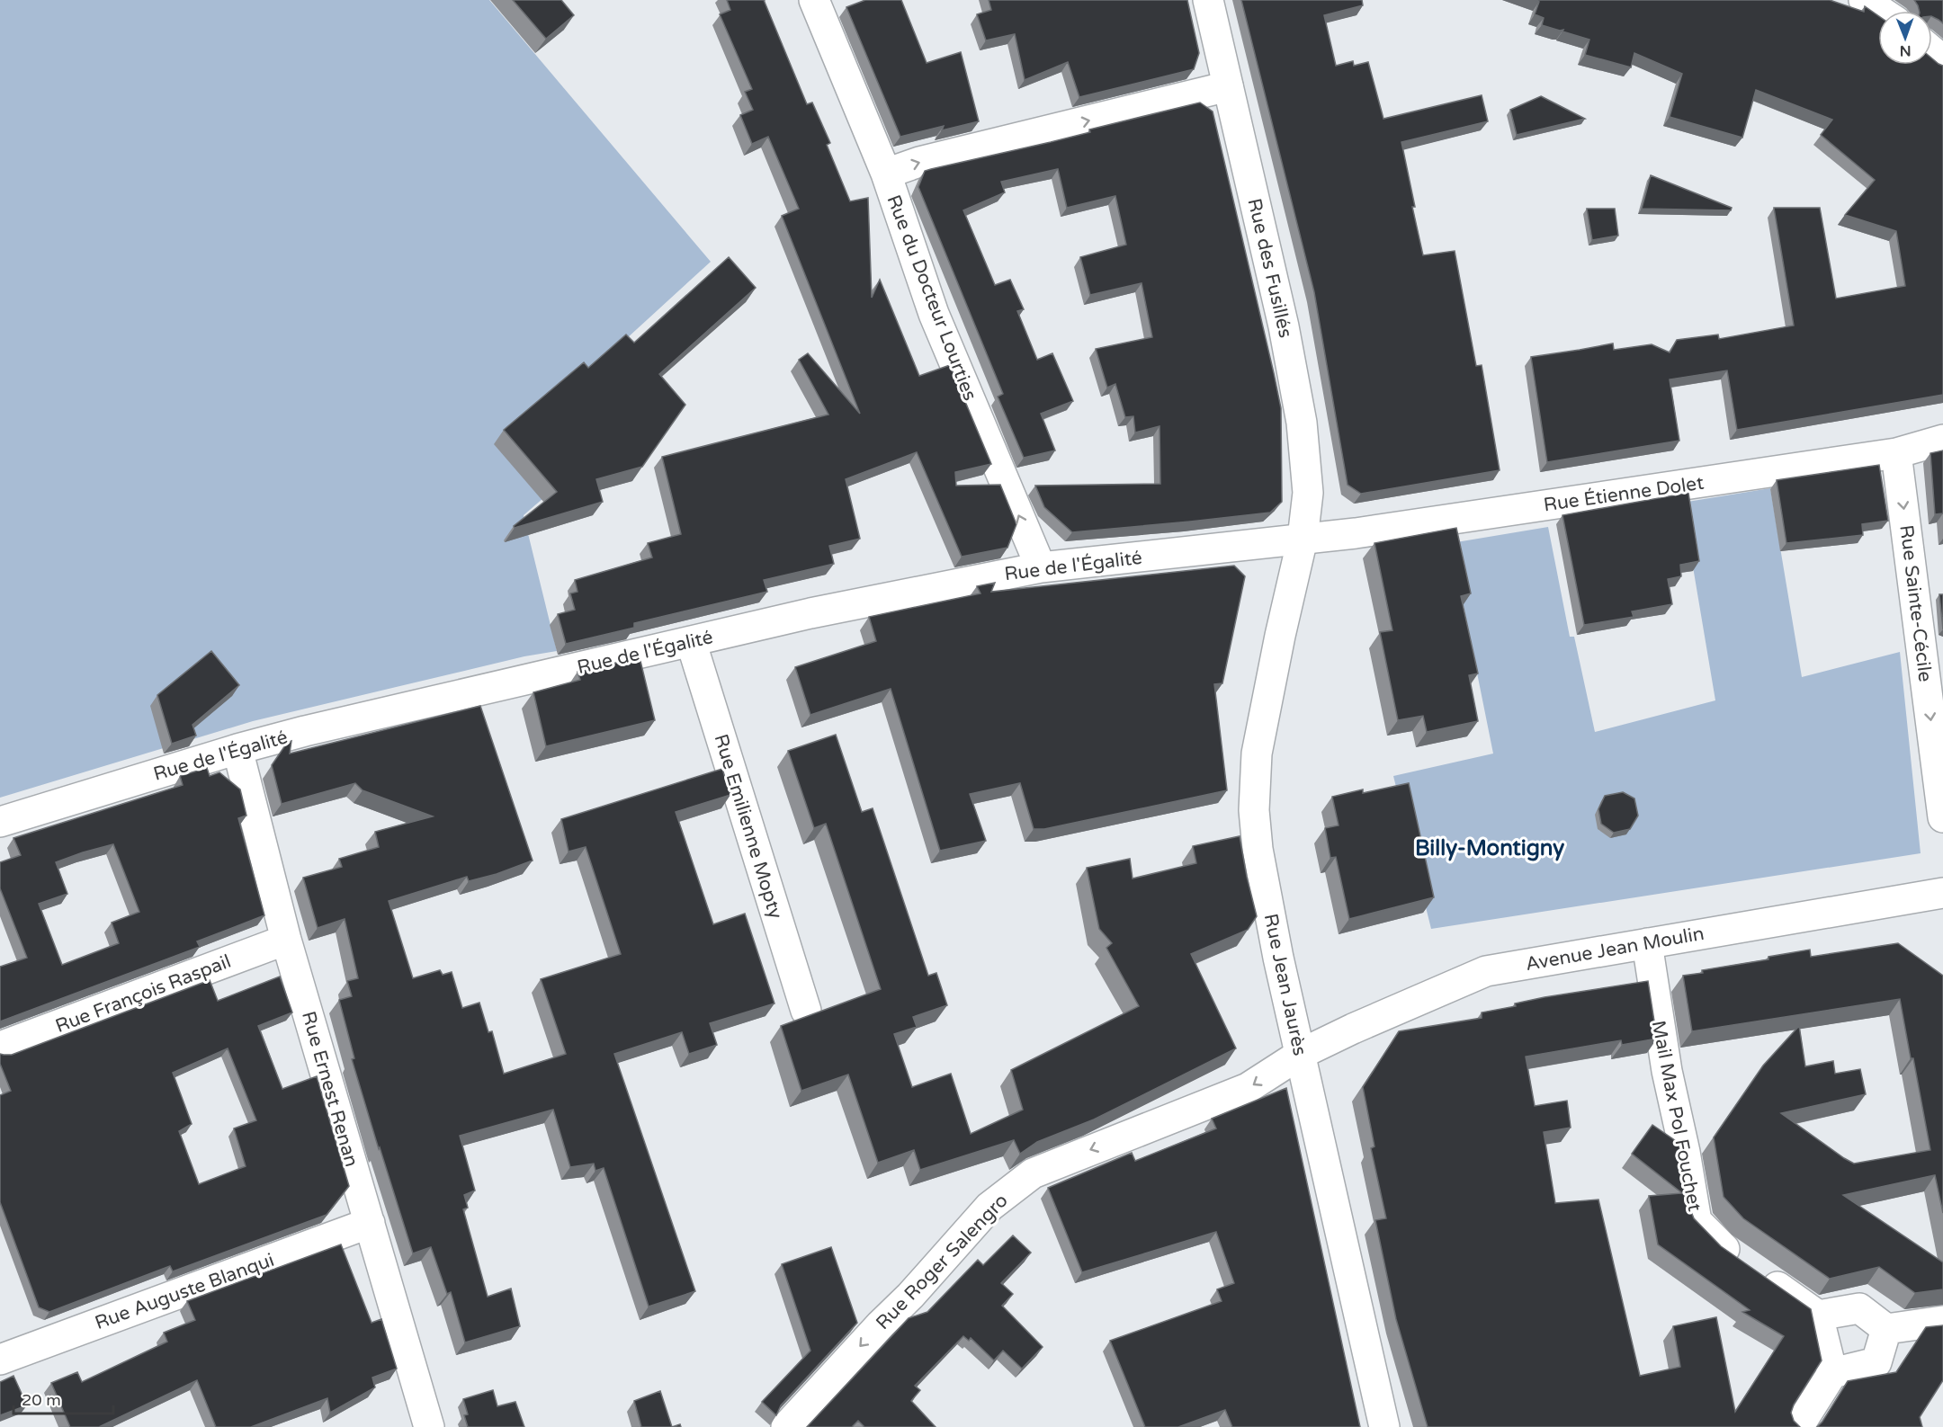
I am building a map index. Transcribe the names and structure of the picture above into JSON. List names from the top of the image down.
{
  "streets": {
    "street": [
      "Rue des Fusillés",
      "Rue du Docteur Lourties",
      "Rue Étienne Dolet",
      "Rue de l'Égalité",
      "Rue Sainte-Cécile",
      "Rue Emilienne Mopty",
      "Avenue Jean Moulin",
      "Rue Jean Jaurès",
      "Rue François Raspail",
      "Rue Ernest Renan",
      "Mail Max Pol Fouchet",
      "Rue Roger Salengro",
      "Rue Auguste Blanqui"
    ]
  },
  "crossings": [
    ["Rue des Fusillés", "Rue du Docteur Lourties"],
    ["Rue des Fusillés", "Rue Étienne Dolet"],
    ["Rue des Fusillés", "Rue de l'Égalité"],
    ["Rue des Fusillés", "Rue Jean Jaurès"],
    ["Rue du Docteur Lourties", "Rue de l'Égalité"],
    ["Rue Étienne Dolet", "Rue de l'Égalité"],
    ["Rue Étienne Dolet", "Rue Sainte-Cécile"],
    ["Rue Étienne Dolet", "Rue Jean Jaurès"],
    ["Rue de l'Égalité", "Rue Emilienne Mopty"],
    ["Rue de l'Égalité", "Rue Jean Jaurès"],
    ["Rue de l'Égalité", "Rue Ernest Renan"],
    ["Avenue Jean Moulin", "Rue Jean Jaurès"],
    ["Avenue Jean Moulin", "Mail Max Pol Fouchet"],
    ["Avenue Jean Moulin", "Rue Roger Salengro"],
    ["Rue Jean Jaurès", "Rue Roger Salengro"],
    ["Rue François Raspail", "Rue Ernest Renan"],
    ["Rue Ernest Renan", "Rue Auguste Blanqui"]
  ],
  "one_way": ["Rue Sainte-Cécile", "Rue Roger Salengro"],
  "districts": ["Billy-Montigny"],
  "scale_bar": "20 m",
  "north": "bottom"
}
